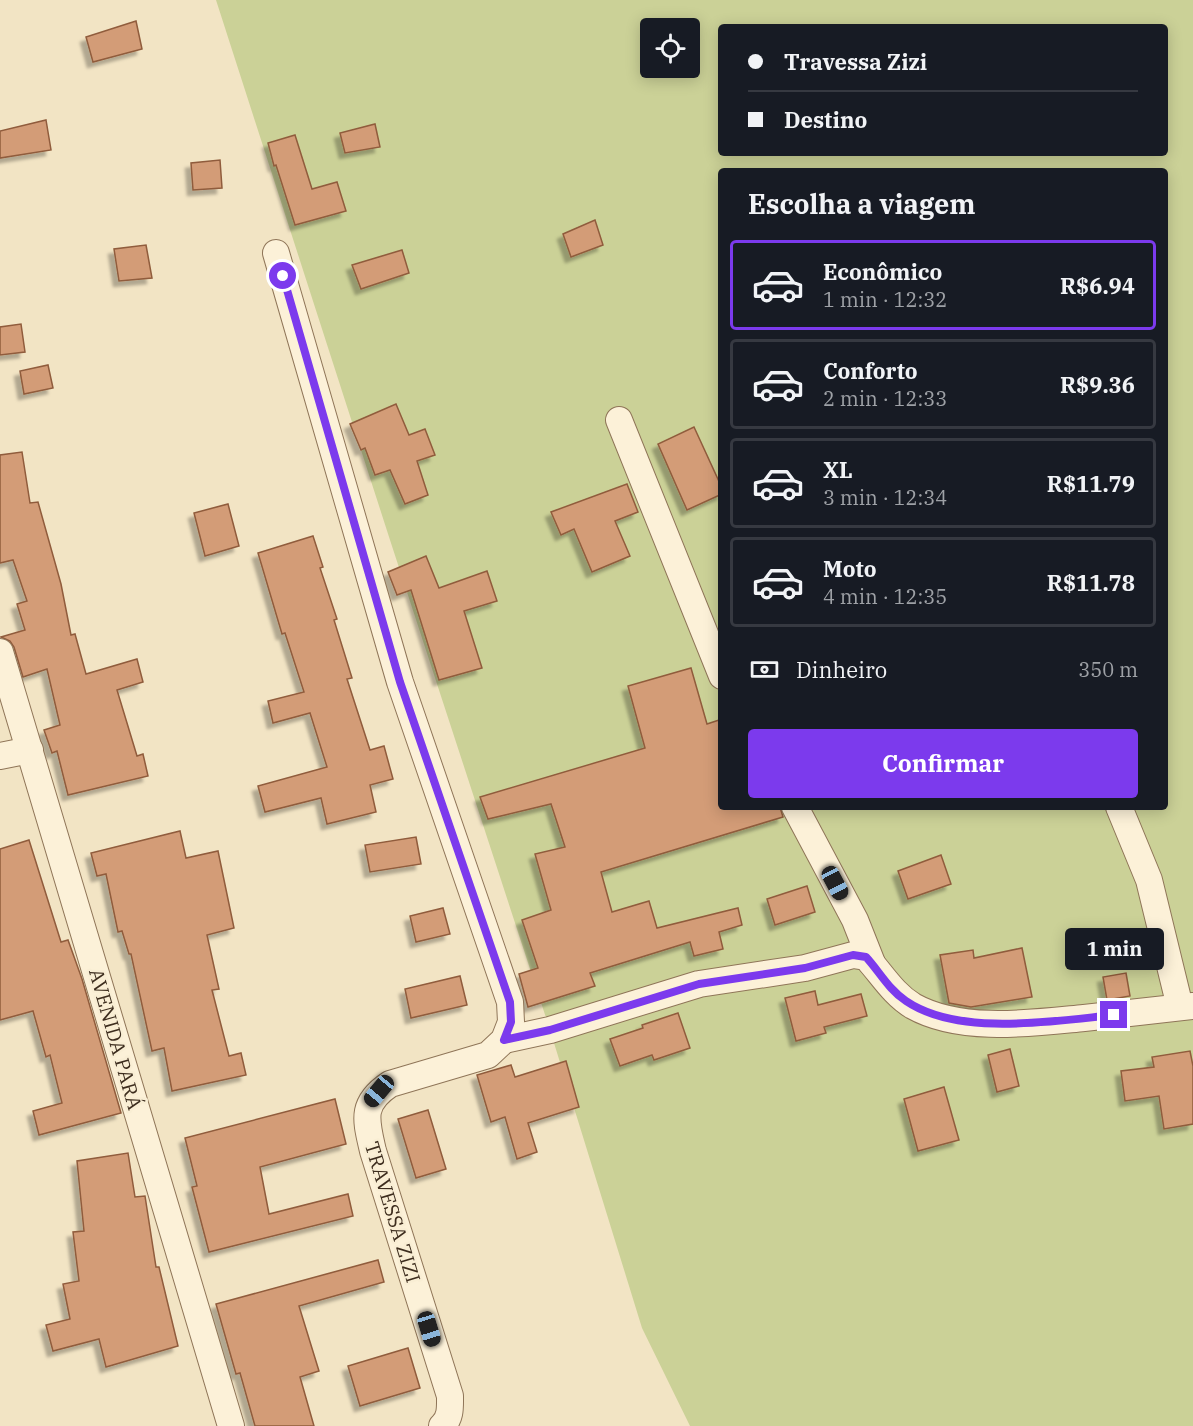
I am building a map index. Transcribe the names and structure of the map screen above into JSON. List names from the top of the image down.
{
  "streets": {
    "street": ["AVENIDA PARÁ", "TRAVESSA ZIZI"]
  },
  "page": {
    "banner": ["Travessa Zizi", "Destino"],
    "heading": "Escolha a viagem",
    "list": [
      {
        "name": "Econômico",
        "note": "1 min · 12:32",
        "value": "R$6.94"
      },
      {
        "name": "Conforto",
        "note": "2 min · 12:33",
        "value": "R$9.36"
      },
      {
        "name": "XL",
        "note": "3 min · 12:34",
        "value": "R$11.79"
      },
      {
        "name": "Moto",
        "note": "4 min · 12:35",
        "value": "R$11.78"
      }
    ],
    "pay": ["Dinheiro", "350 m"],
    "buttons": "Confirmar",
    "bubble": "1 min"
  }
}
